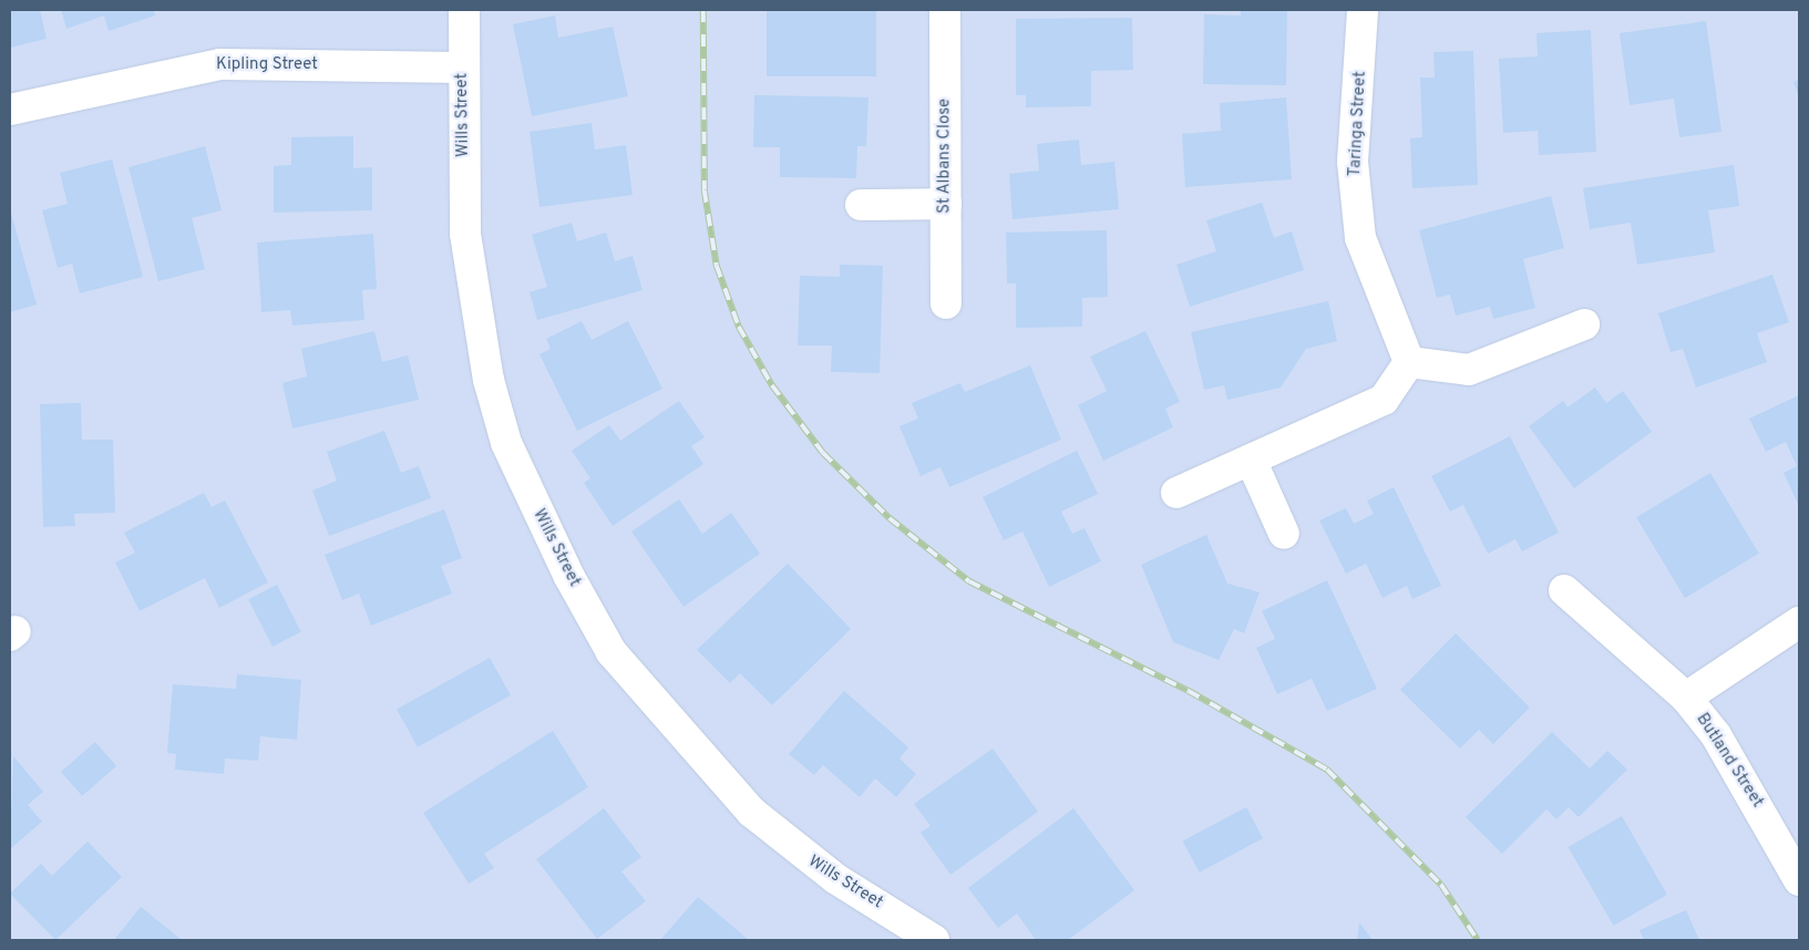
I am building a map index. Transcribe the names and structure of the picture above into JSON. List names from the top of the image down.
{
  "streets": {
    "street": [
      "Kipling Street",
      "Wills Street",
      "Taringa Street",
      "St Albans Close",
      "Butland Street"
    ]
  },
  "crossings": [
    ["Kipling Street", "Wills Street"]
  ]
}
